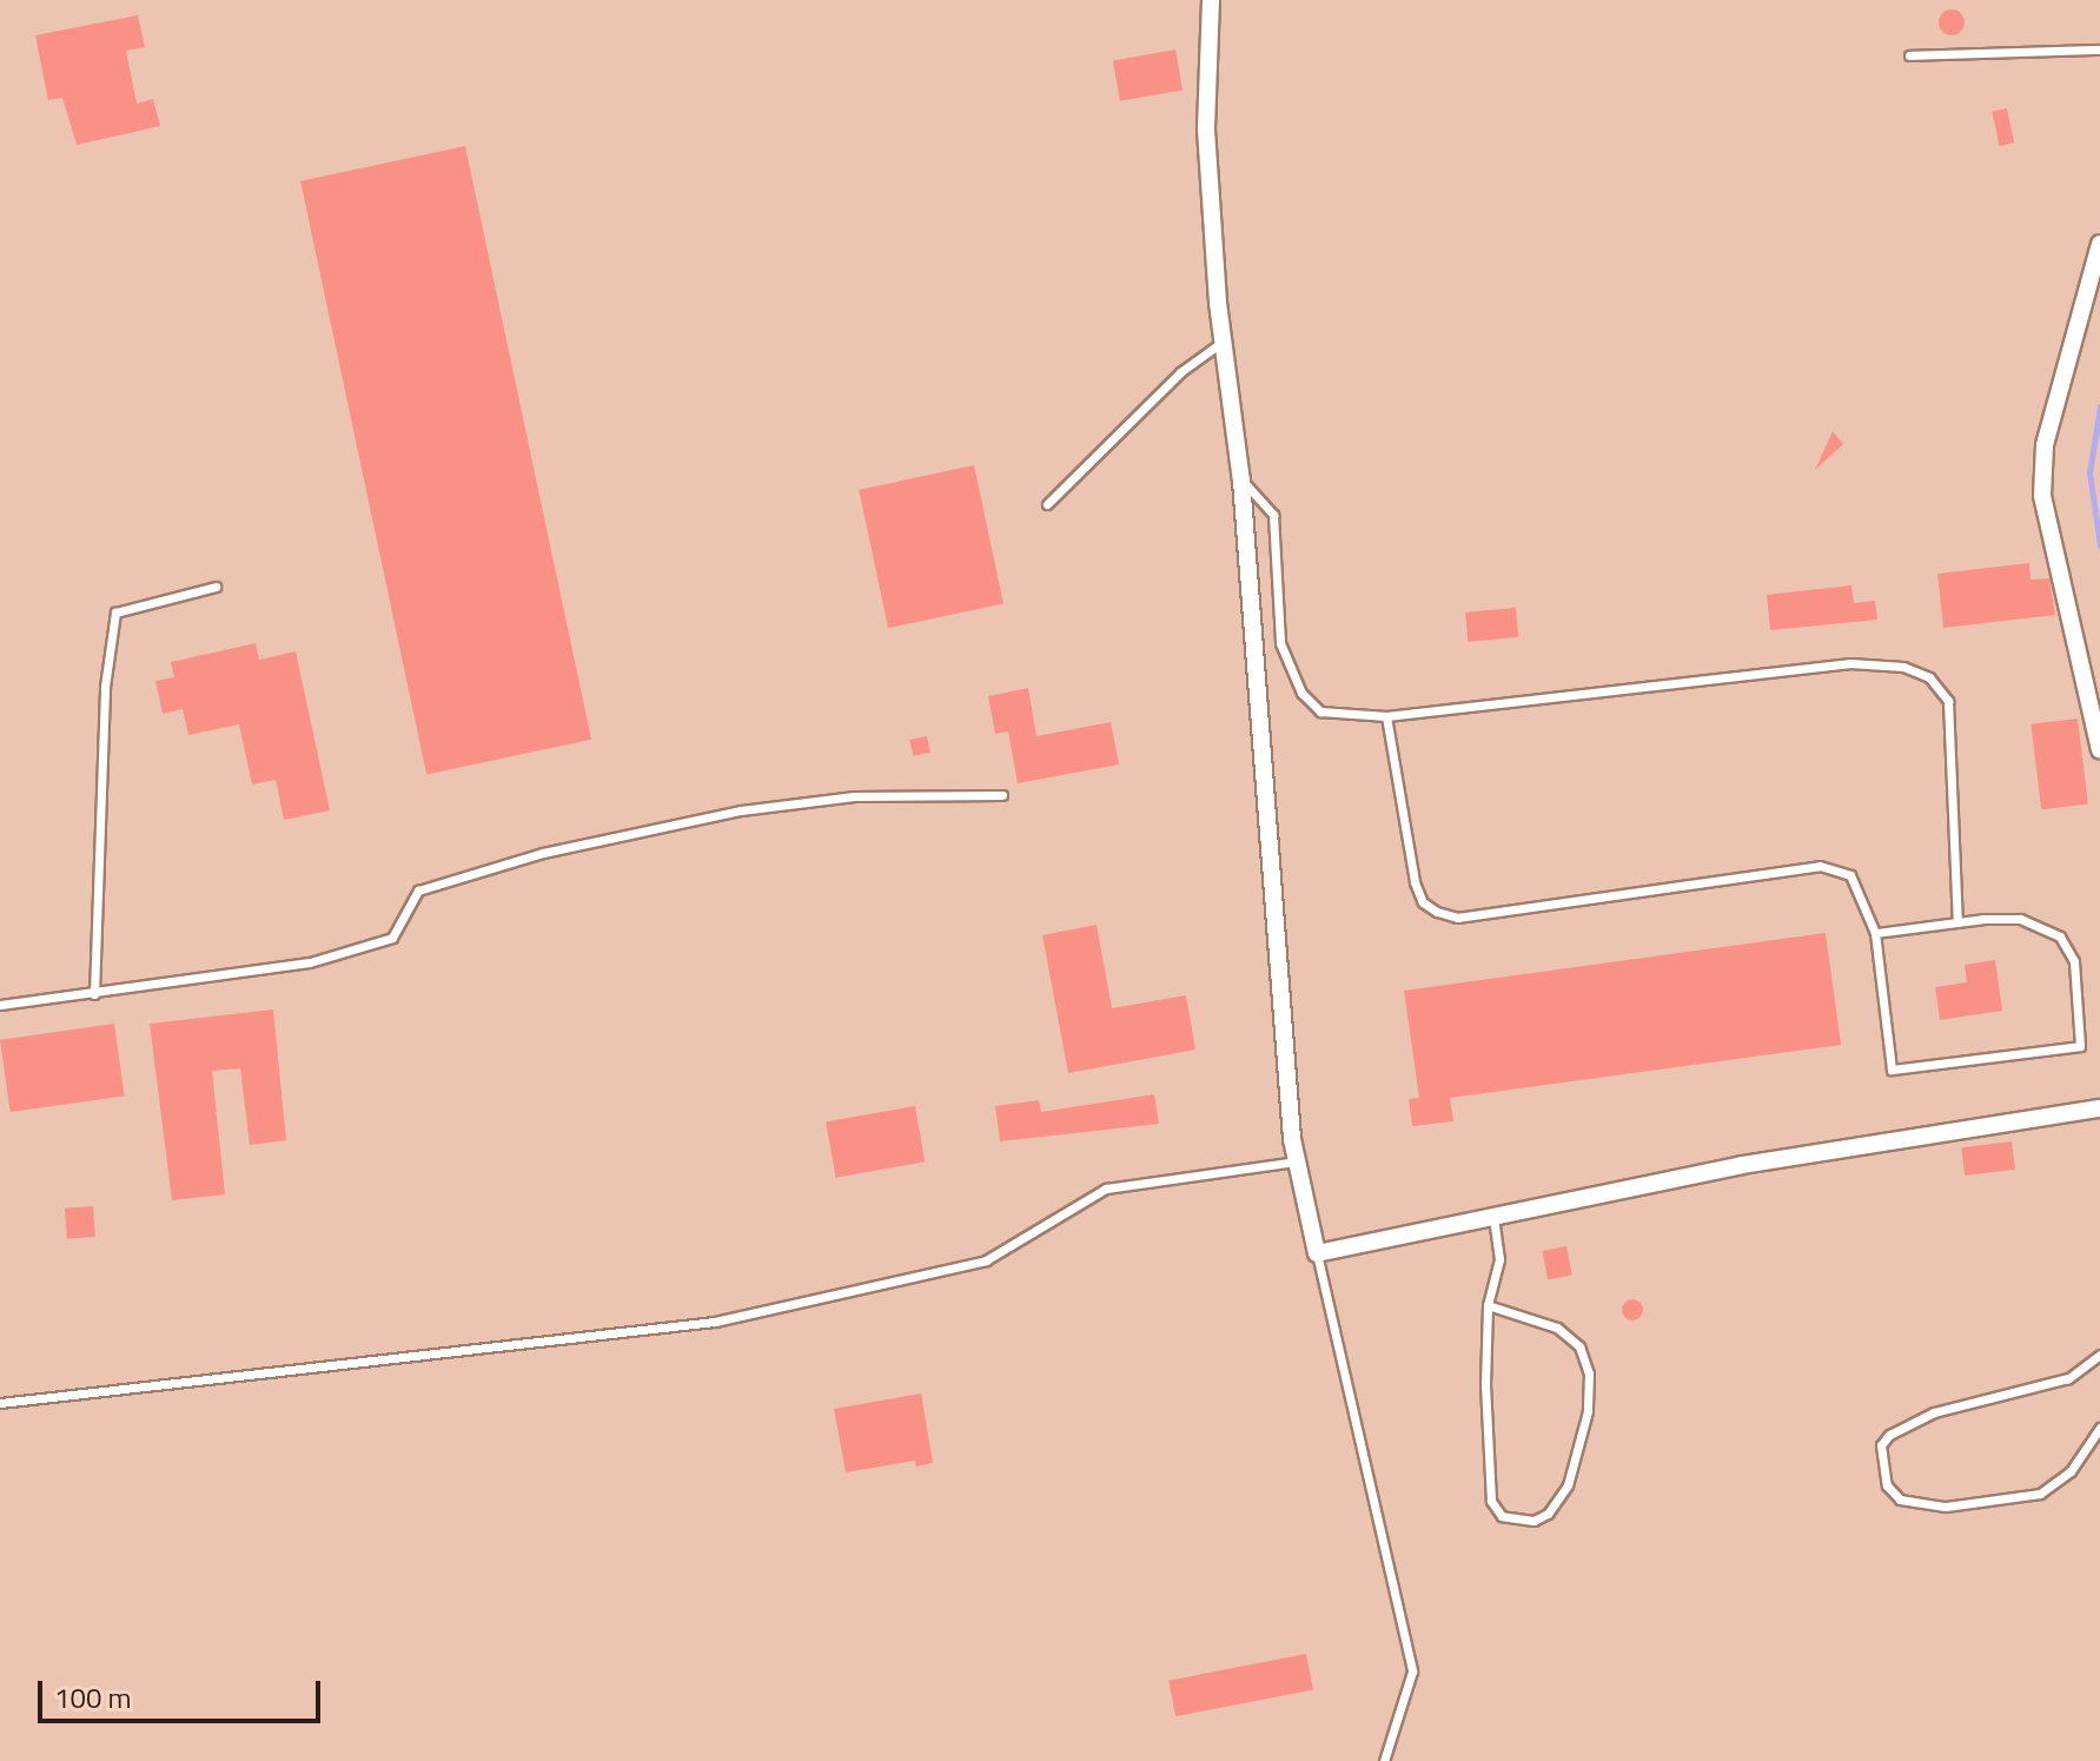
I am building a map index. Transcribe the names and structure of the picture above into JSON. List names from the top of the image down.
{
  "scale_bar": "100 m"
}
